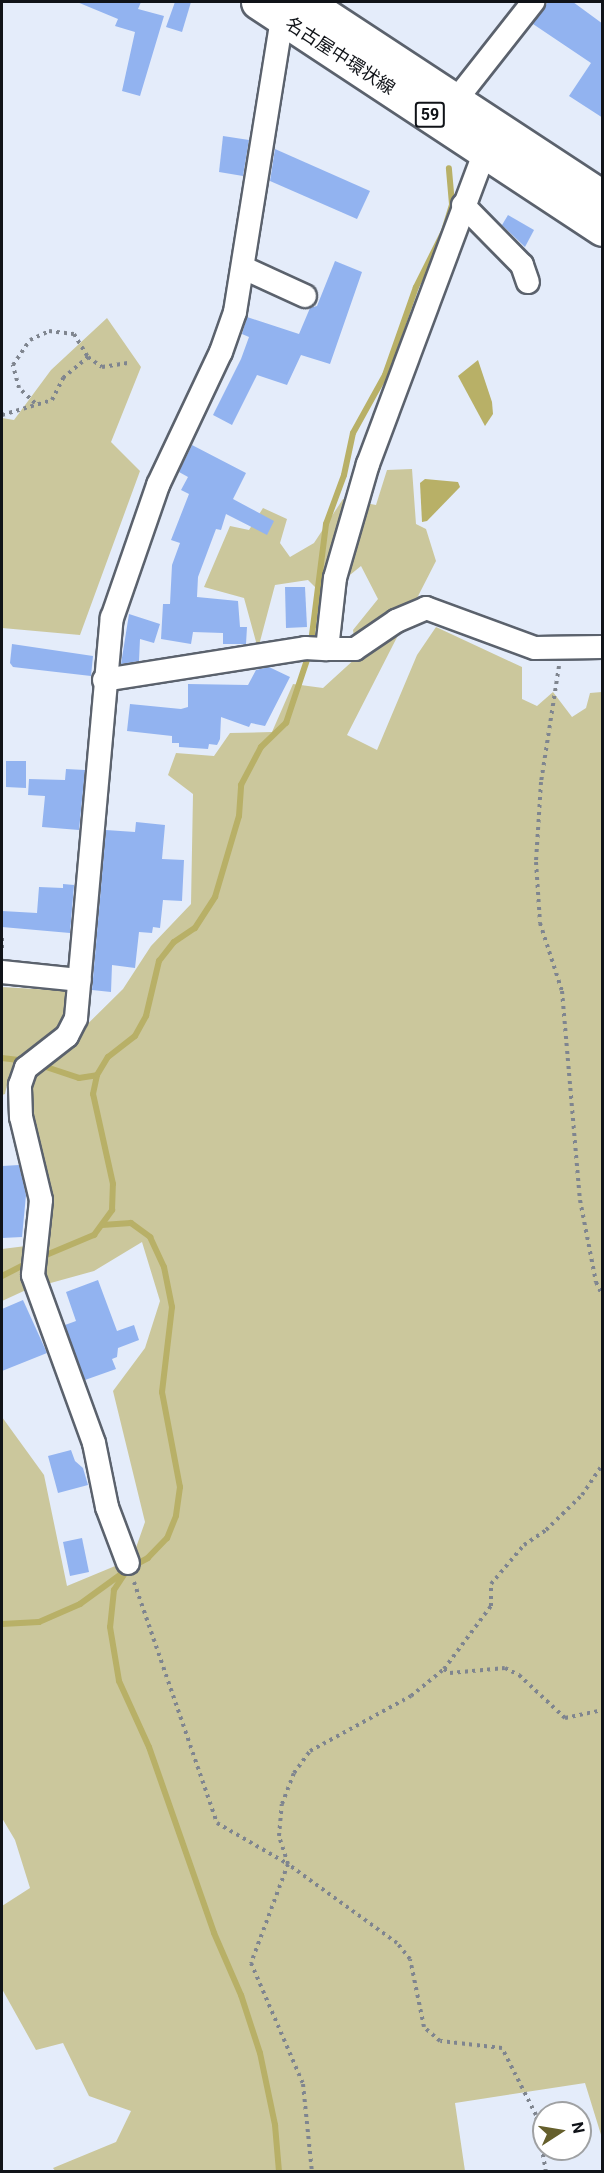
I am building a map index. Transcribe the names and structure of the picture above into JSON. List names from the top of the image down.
{
  "streets": {
    "main road": ["名古屋中環状線", "59"]
  },
  "north": "right"
}
